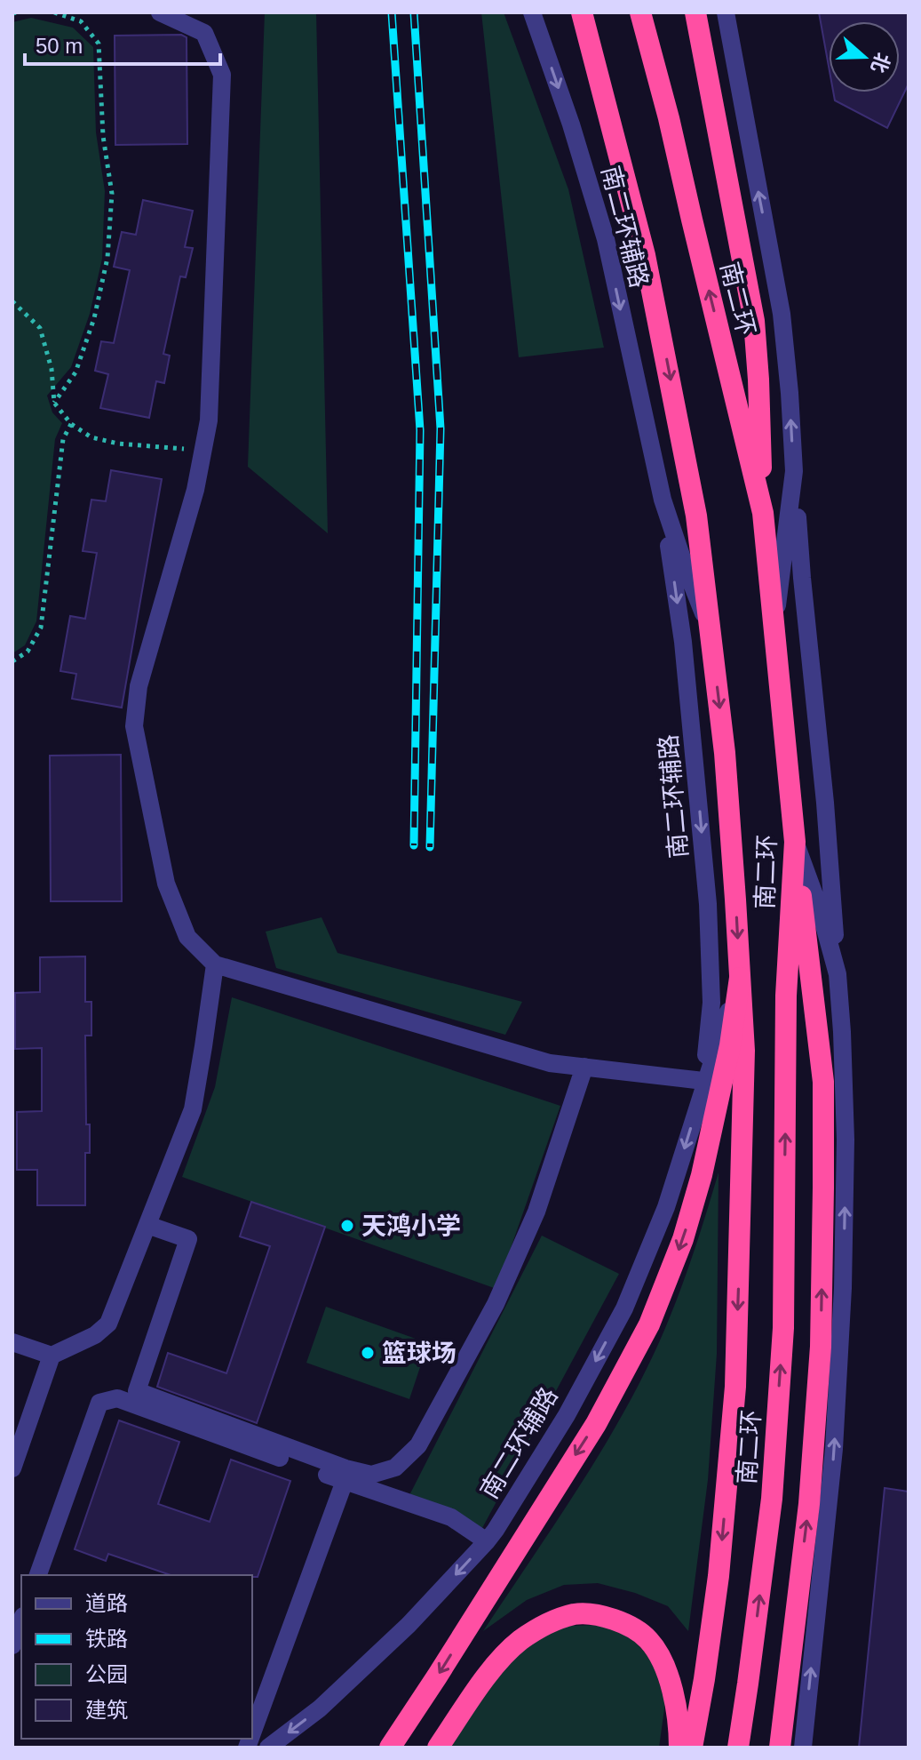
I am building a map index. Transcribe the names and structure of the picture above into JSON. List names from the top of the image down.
{
  "streets": {
    "highway": ["南二环"],
    "street": ["南二环辅路"]
  },
  "crossings": [
    ["南二环辅路", "南二环"]
  ],
  "places": ["天鸿小学", "篮球场"],
  "legend": [
    "道路",
    "铁路",
    "公园",
    "建筑"
  ],
  "scale_bar": "50 m",
  "north": "right"
}
